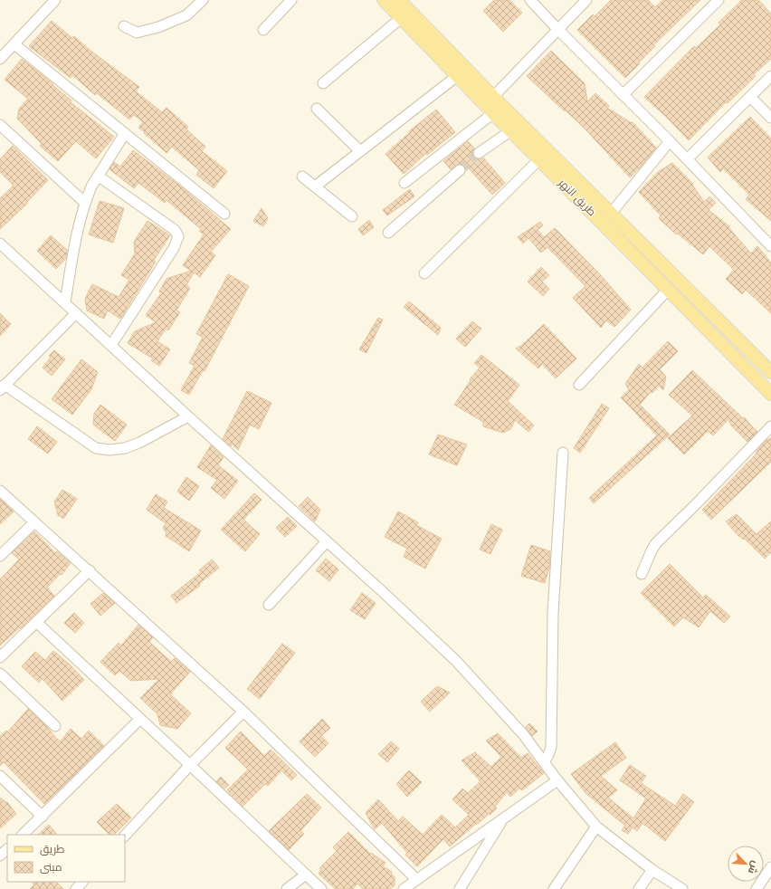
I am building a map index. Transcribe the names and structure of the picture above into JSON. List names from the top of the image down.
{
  "streets": {
    "main road": ["طريق النهر"]
  },
  "legend": ["طريق", "مبنى"],
  "north": "bottom right"
}
